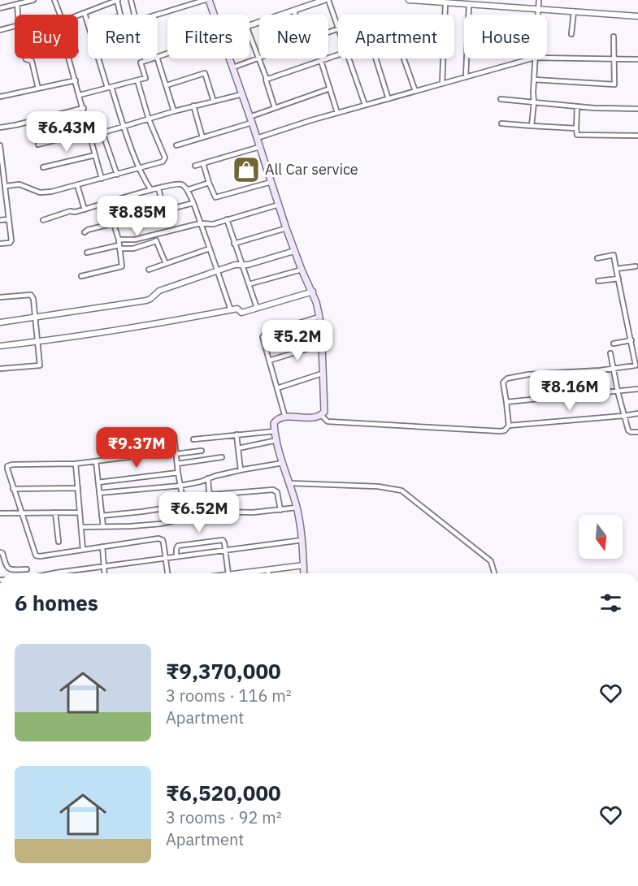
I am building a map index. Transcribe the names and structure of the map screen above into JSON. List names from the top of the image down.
{
  "places": {
    "shop": ["All Car service"]
  },
  "north": "bottom",
  "page": {
    "chip": [
      "Buy",
      "Rent",
      "Filters",
      "New",
      "Apartment",
      "House"
    ],
    "price": [
      "₹6.43M",
      "₹8.85M",
      "₹5.2M",
      "₹8.16M",
      "₹9.37M",
      "₹6.52M"
    ],
    "heading": "6 homes",
    "list": [
      {
        "name": "₹9,370,000",
        "note": "3 rooms · 116 m² · Apartment"
      },
      {
        "name": "₹6,520,000",
        "note": "3 rooms · 92 m² · Apartment"
      }
    ]
  }
}
